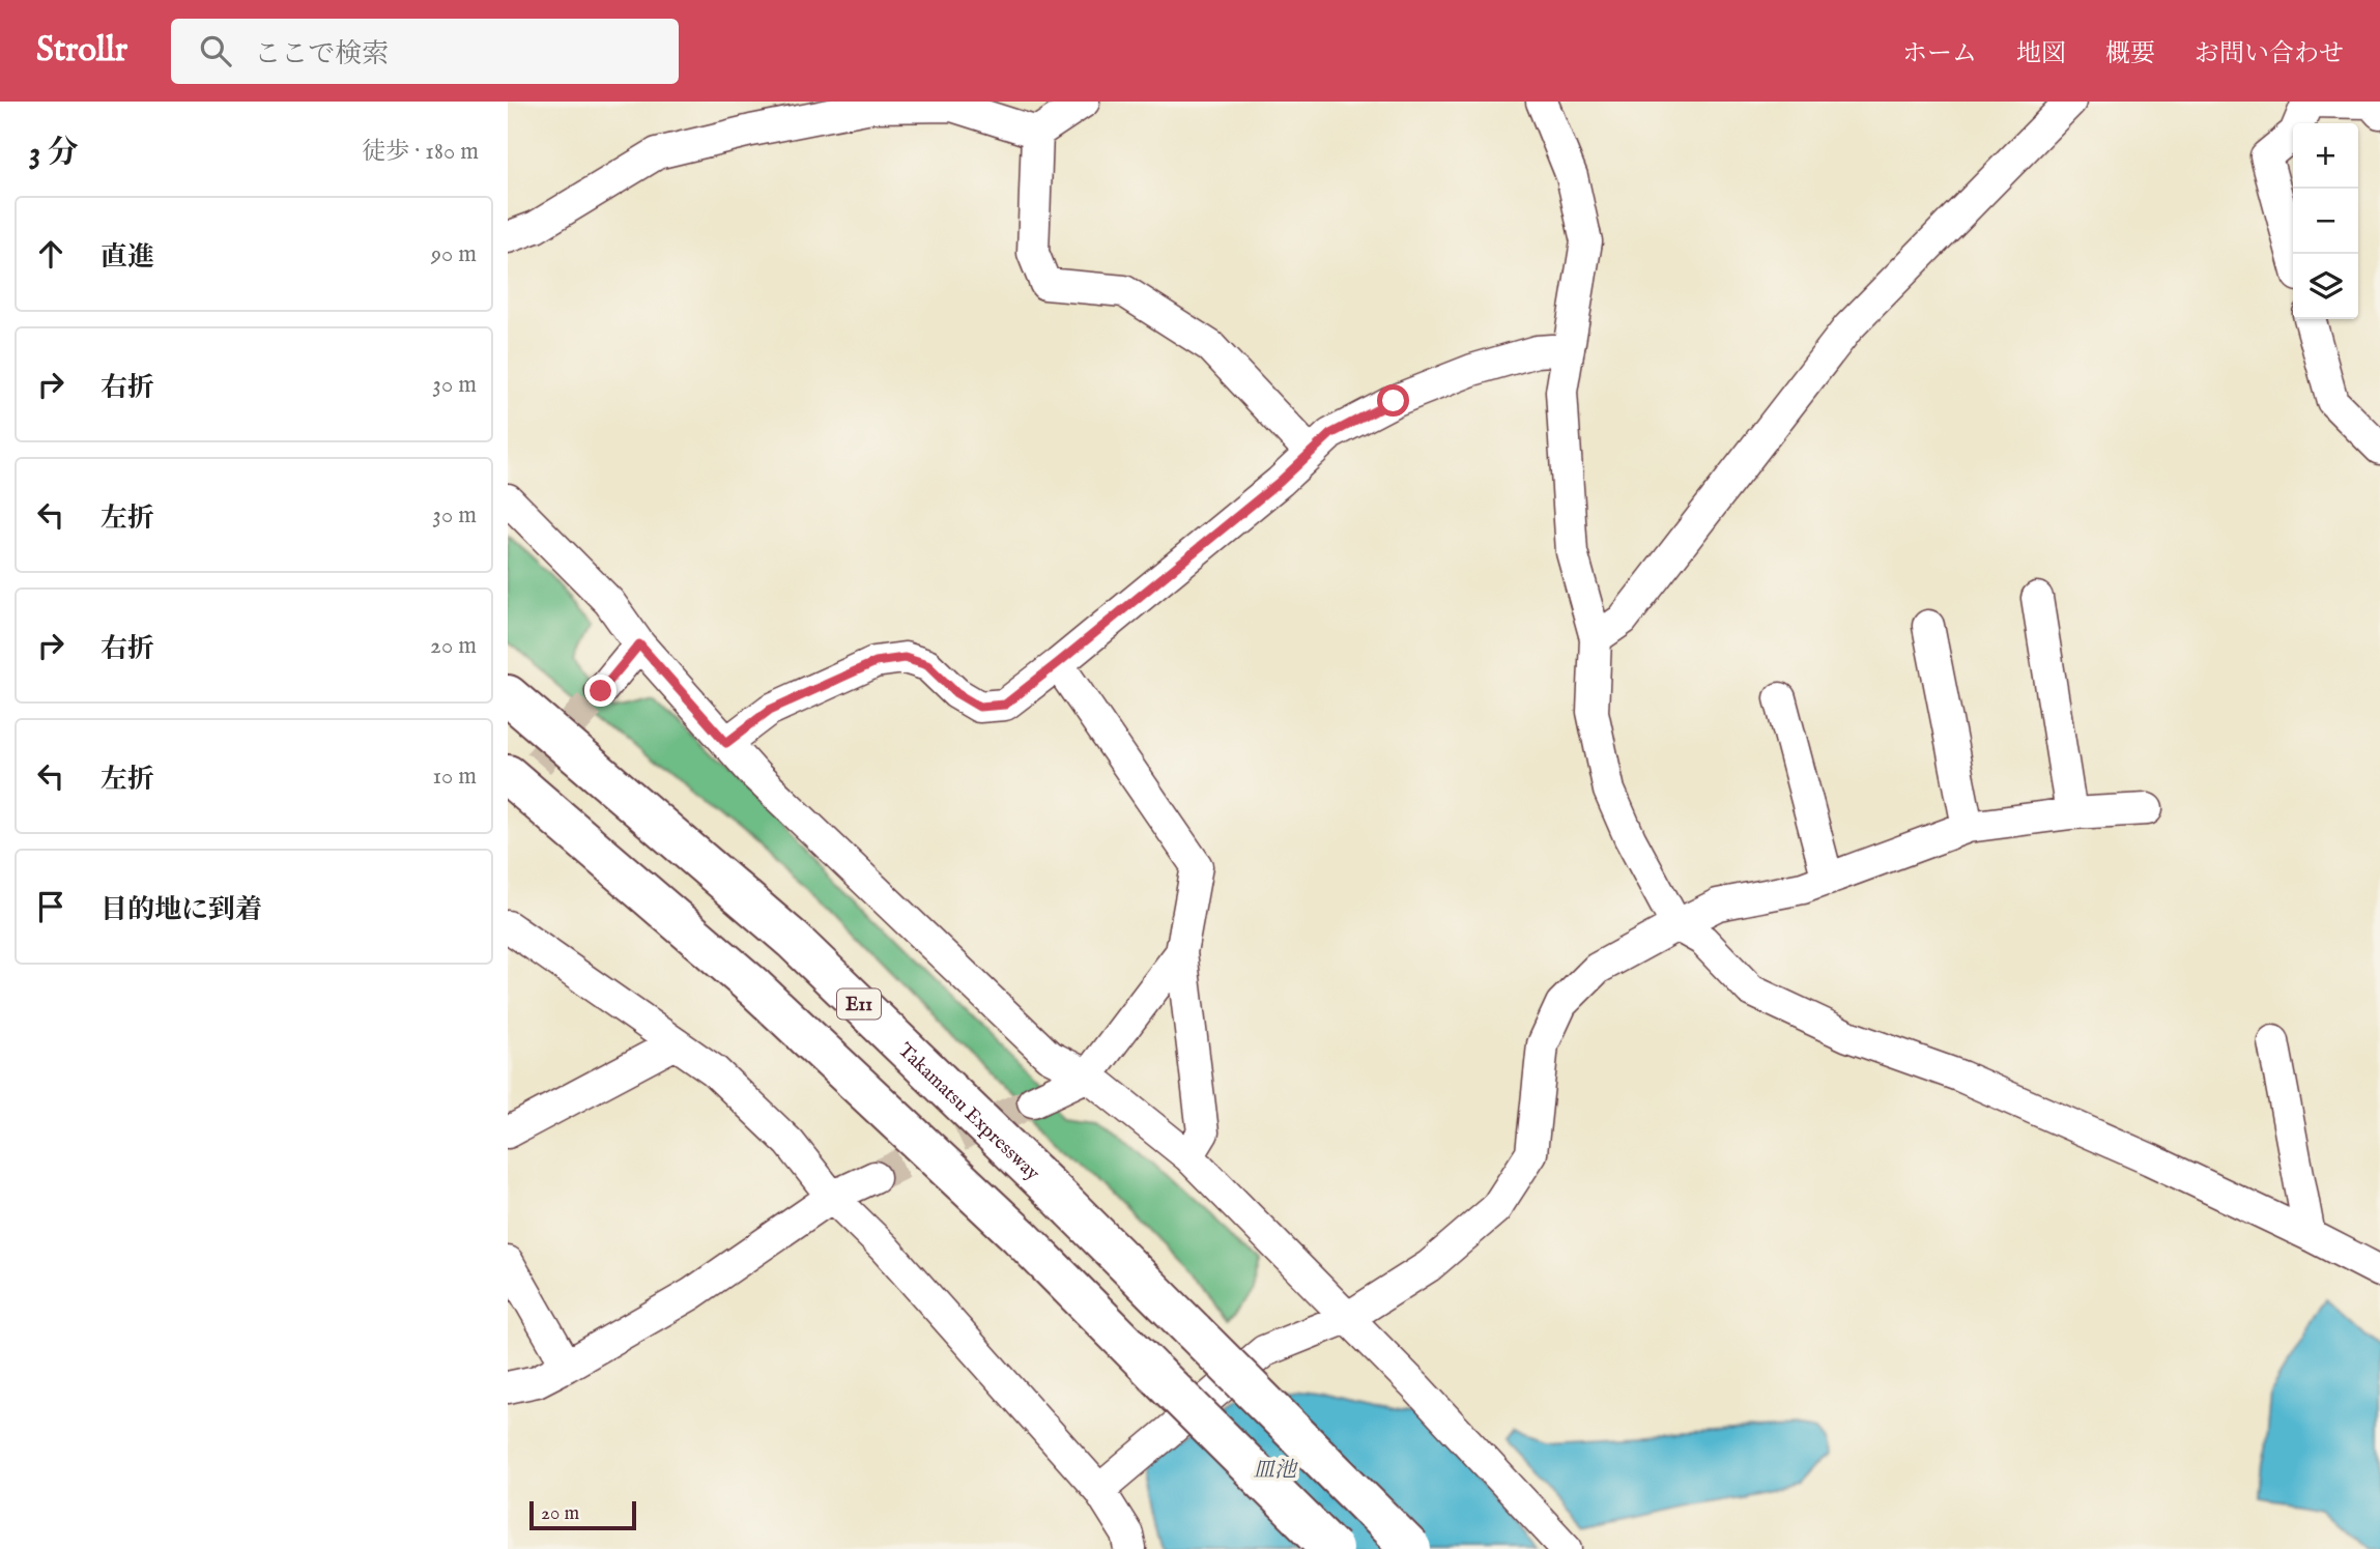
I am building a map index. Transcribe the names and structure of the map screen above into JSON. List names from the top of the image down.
{
  "streets": {
    "highway": ["E11", "Takamatsu Expressway"]
  },
  "water": ["皿池"],
  "scale_bar": "20 m",
  "page": {
    "header": "Strollr",
    "search": "ここで検索",
    "nav": [
      "ホーム",
      "地図",
      "概要",
      "お問い合わせ"
    ],
    "heading": ["3 分", "徒歩 · 180 m"],
    "map_buttons": ["+", "−"],
    "list": [
      ["直進", "90 m"],
      ["右折", "30 m"],
      ["左折", "30 m"],
      ["右折", "20 m"],
      ["左折", "10 m"],
      "目的地に到着"
    ],
    "scale": "20 m"
  }
}
